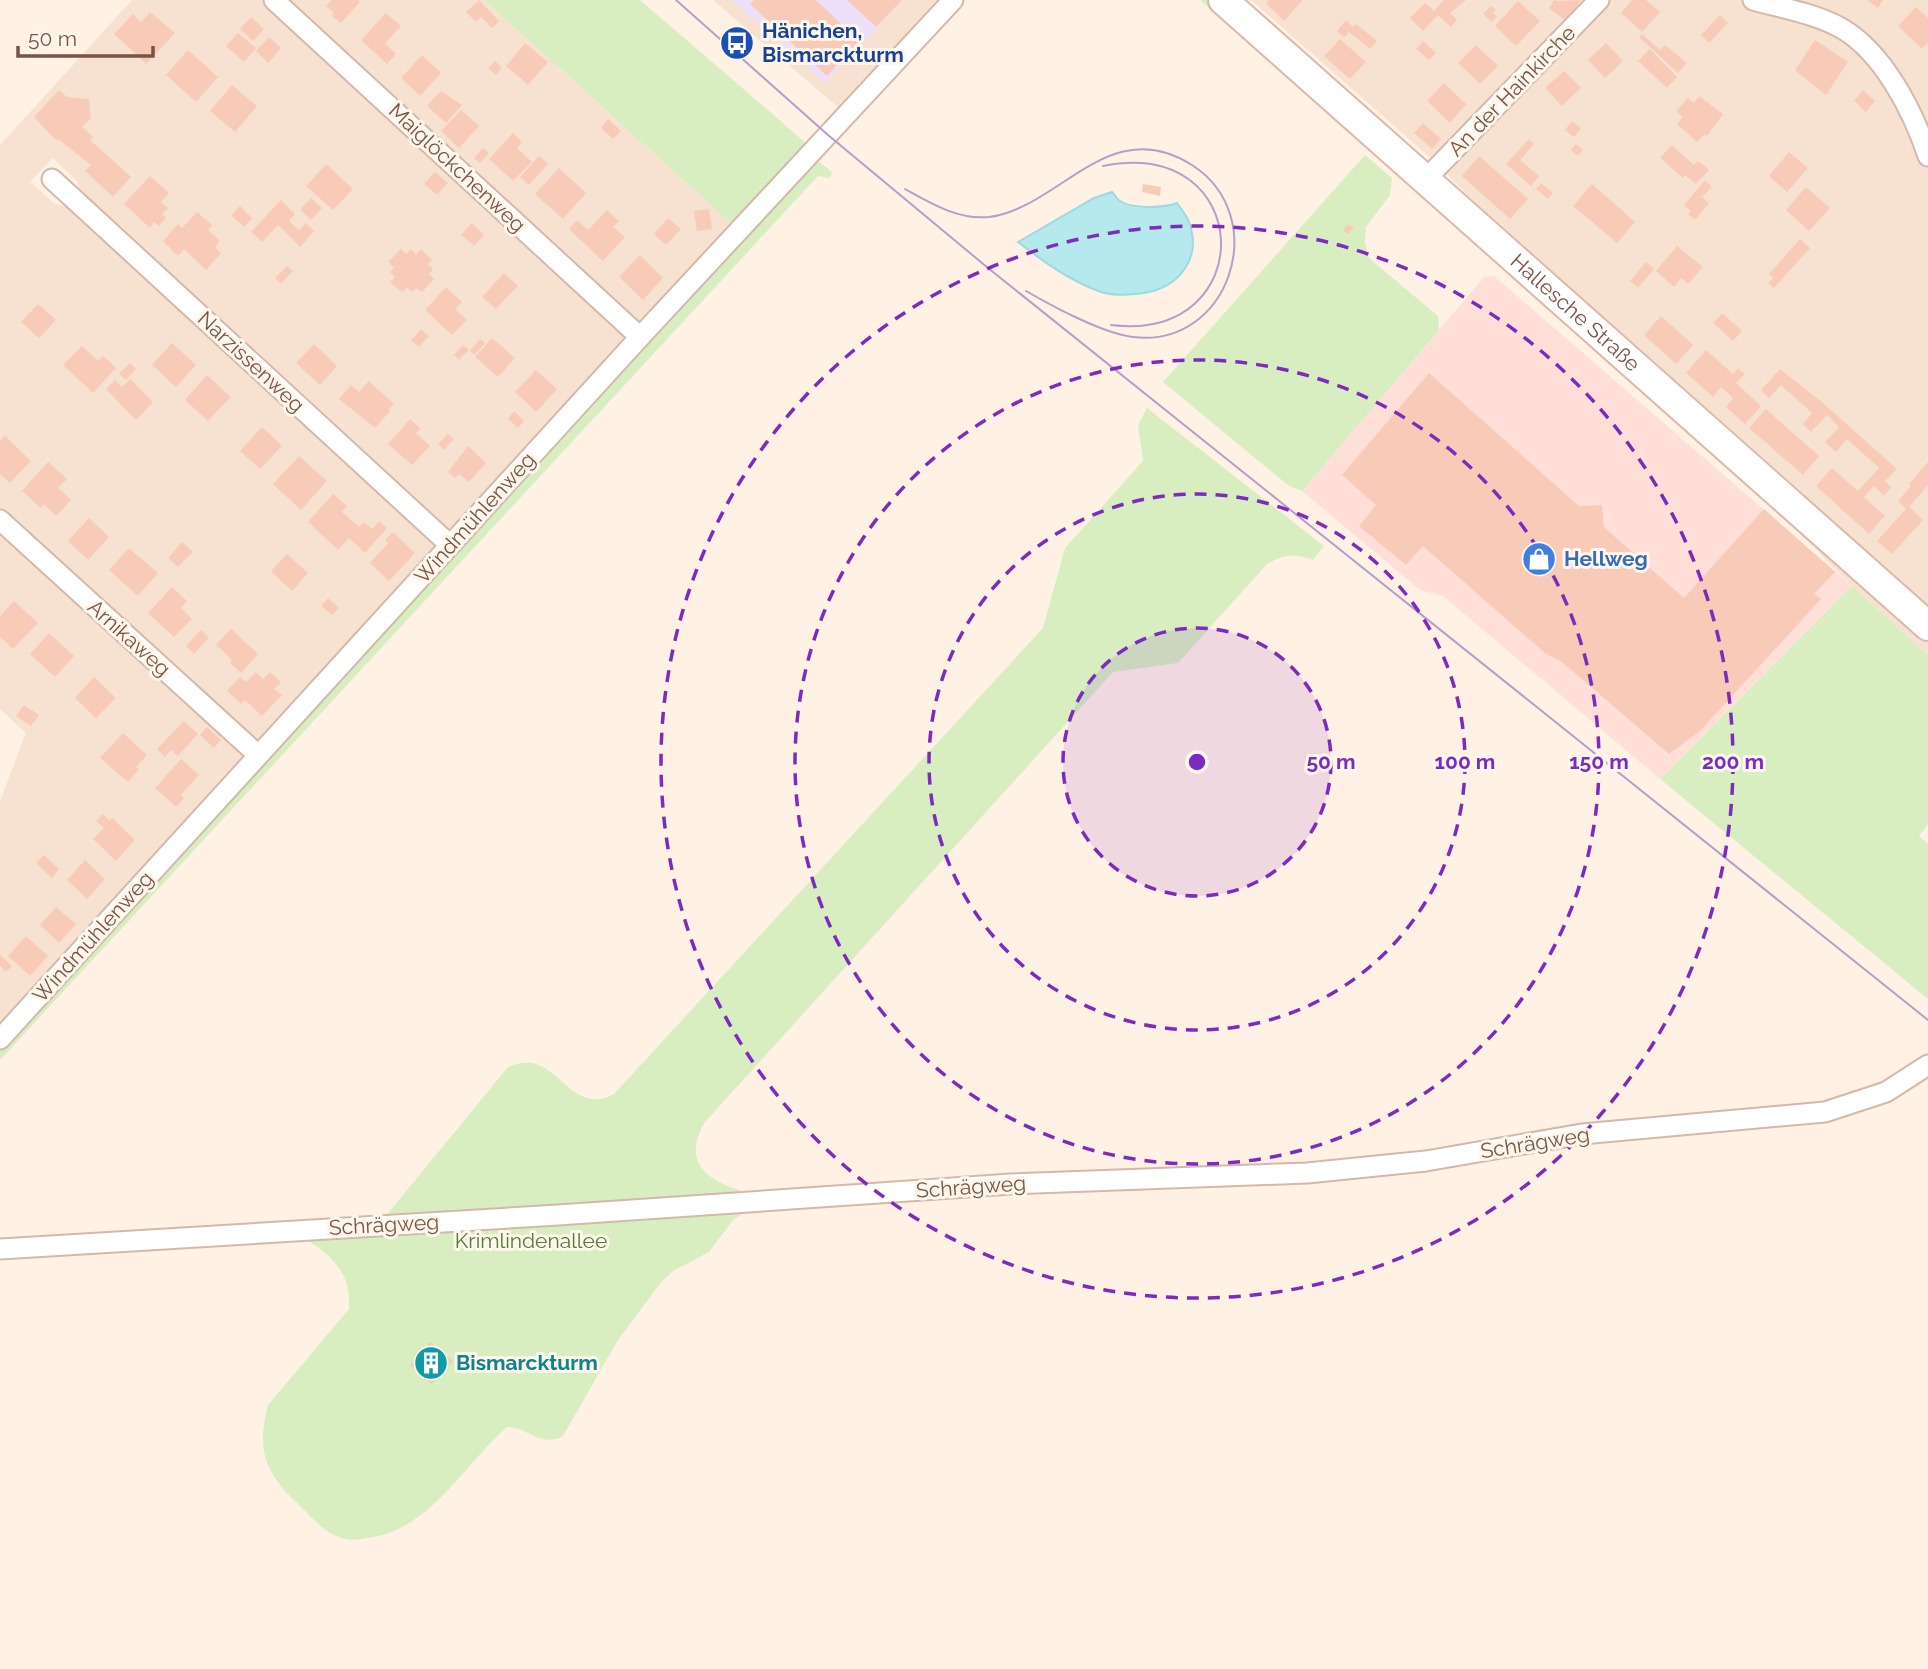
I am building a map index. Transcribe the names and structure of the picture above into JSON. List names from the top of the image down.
{
  "streets": {
    "street": [
      "An der Hainkirche",
      "Maiglöckchenweg",
      "Hallesche Straße",
      "Narzissenweg",
      "Windmühlenweg",
      "Arnikaweg",
      "Schrägweg"
    ]
  },
  "crossings": [
    ["An der Hainkirche", "Hallesche Straße"],
    ["Maiglöckchenweg", "Windmühlenweg"],
    ["Narzissenweg", "Windmühlenweg"],
    ["Windmühlenweg", "Arnikaweg"]
  ],
  "parks": ["Krimlindenallee"],
  "places": {
    "bus stop": ["Hänichen, Bismarckturm"],
    "shop": ["Hellweg"],
    "building": ["Bismarckturm"]
  },
  "scale_bar": "50 m",
  "rings": [
    "50 m",
    "100 m",
    "150 m",
    "200 m"
  ]
}
